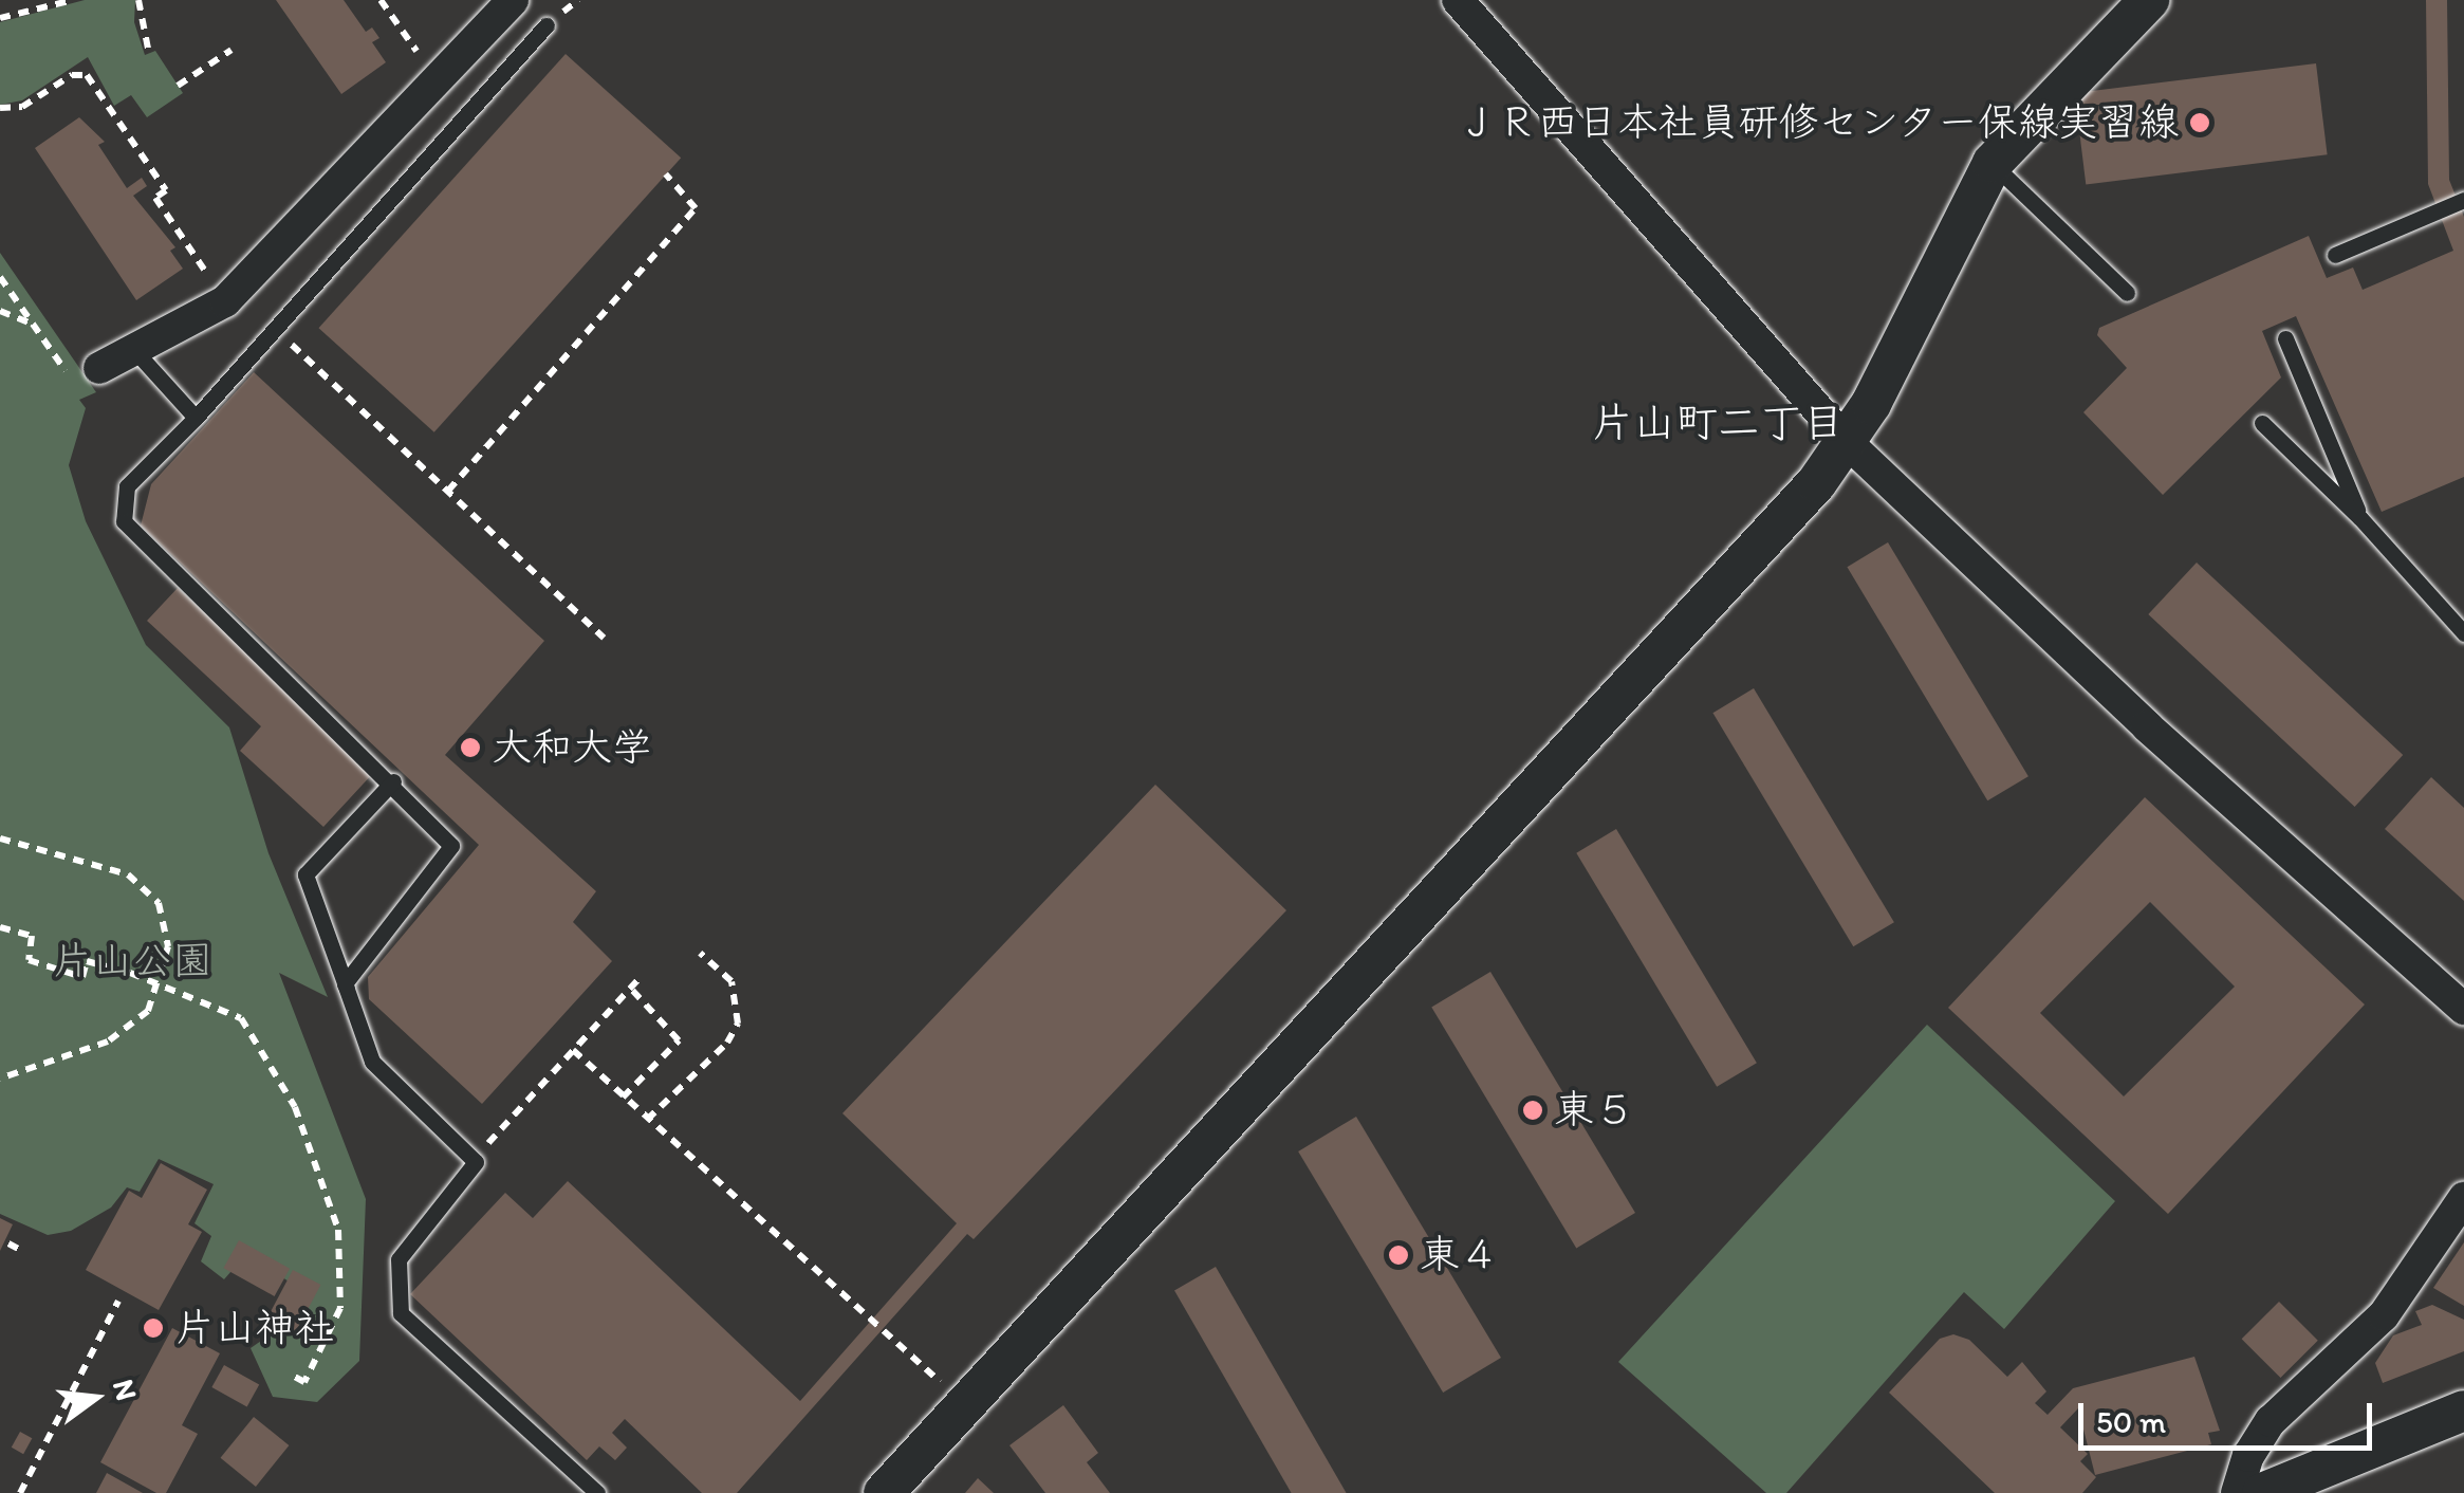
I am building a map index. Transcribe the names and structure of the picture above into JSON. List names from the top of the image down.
{
  "districts": ["片山町二丁目"],
  "parks": ["片山公園"],
  "places": [
    "ＪＲ西日本社員研修センター保線実習線",
    "大和大学",
    "東５",
    "東４",
    "片山神社"
  ],
  "scale_bar": "50 m",
  "north": "right"
}
